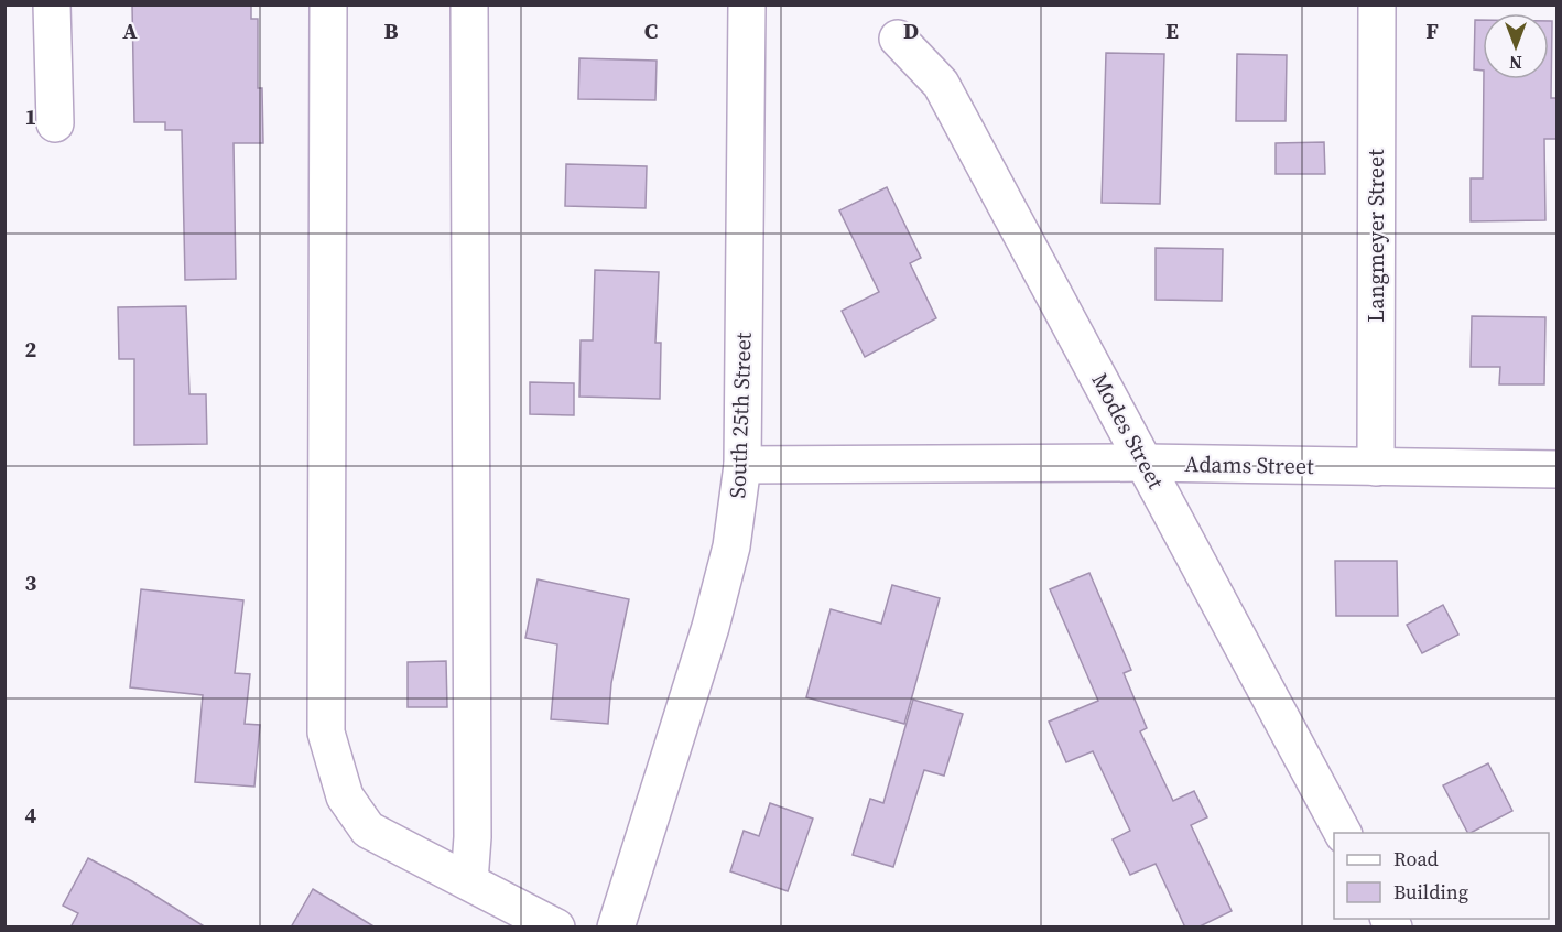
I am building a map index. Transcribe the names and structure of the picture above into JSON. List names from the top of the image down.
{
  "streets": {
    "street": [
      "Langmeyer Street",
      "South 25th Street",
      "Modes Street",
      "Adams Street"
    ]
  },
  "crossings": [
    ["Langmeyer Street", "Adams Street"],
    ["South 25th Street", "Adams Street"],
    ["Modes Street", "Adams Street"]
  ],
  "legend": ["Road", "Building"],
  "north": "bottom",
  "grid": {
    "columns": [
      "A",
      "B",
      "C",
      "D",
      "E",
      "F"
    ],
    "rows": [
      "1",
      "2",
      "3",
      "4"
    ]
  }
}
